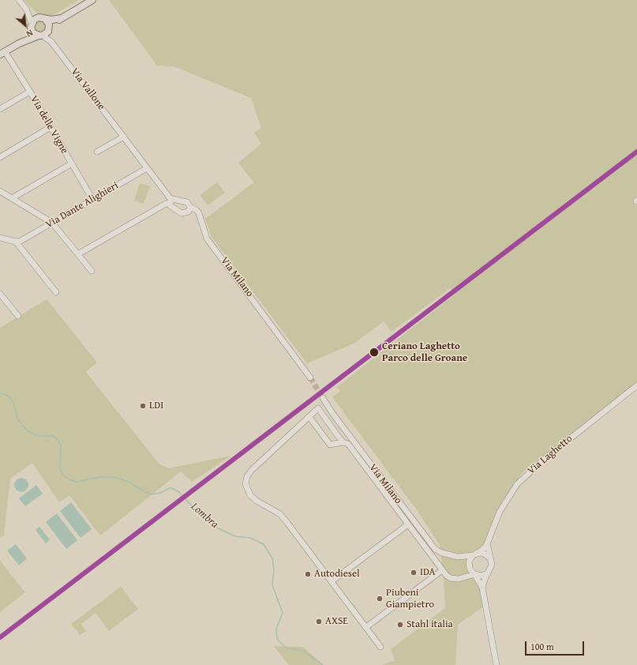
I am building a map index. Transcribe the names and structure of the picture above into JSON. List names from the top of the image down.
{
  "streets": {
    "street": [
      "Via Vallone",
      "Via delle Vigne",
      "Via Dante Alighieri",
      "Via Milano",
      "Via Laghetto"
    ]
  },
  "crossings": [
    ["Via Vallone", "Via Dante Alighieri"],
    ["Via delle Vigne", "Via Dante Alighieri"],
    ["Via Milano", "Via Laghetto"]
  ],
  "water": ["Lombra"],
  "places": [
    "Ceriano Laghetto Parco delle Groane",
    "LDI",
    "IDA",
    "Autodiesel",
    "Piubeni Giampietro",
    "AXSE",
    "Stahl italia"
  ],
  "scale_bar": "100 m",
  "north": "bottom right"
}
